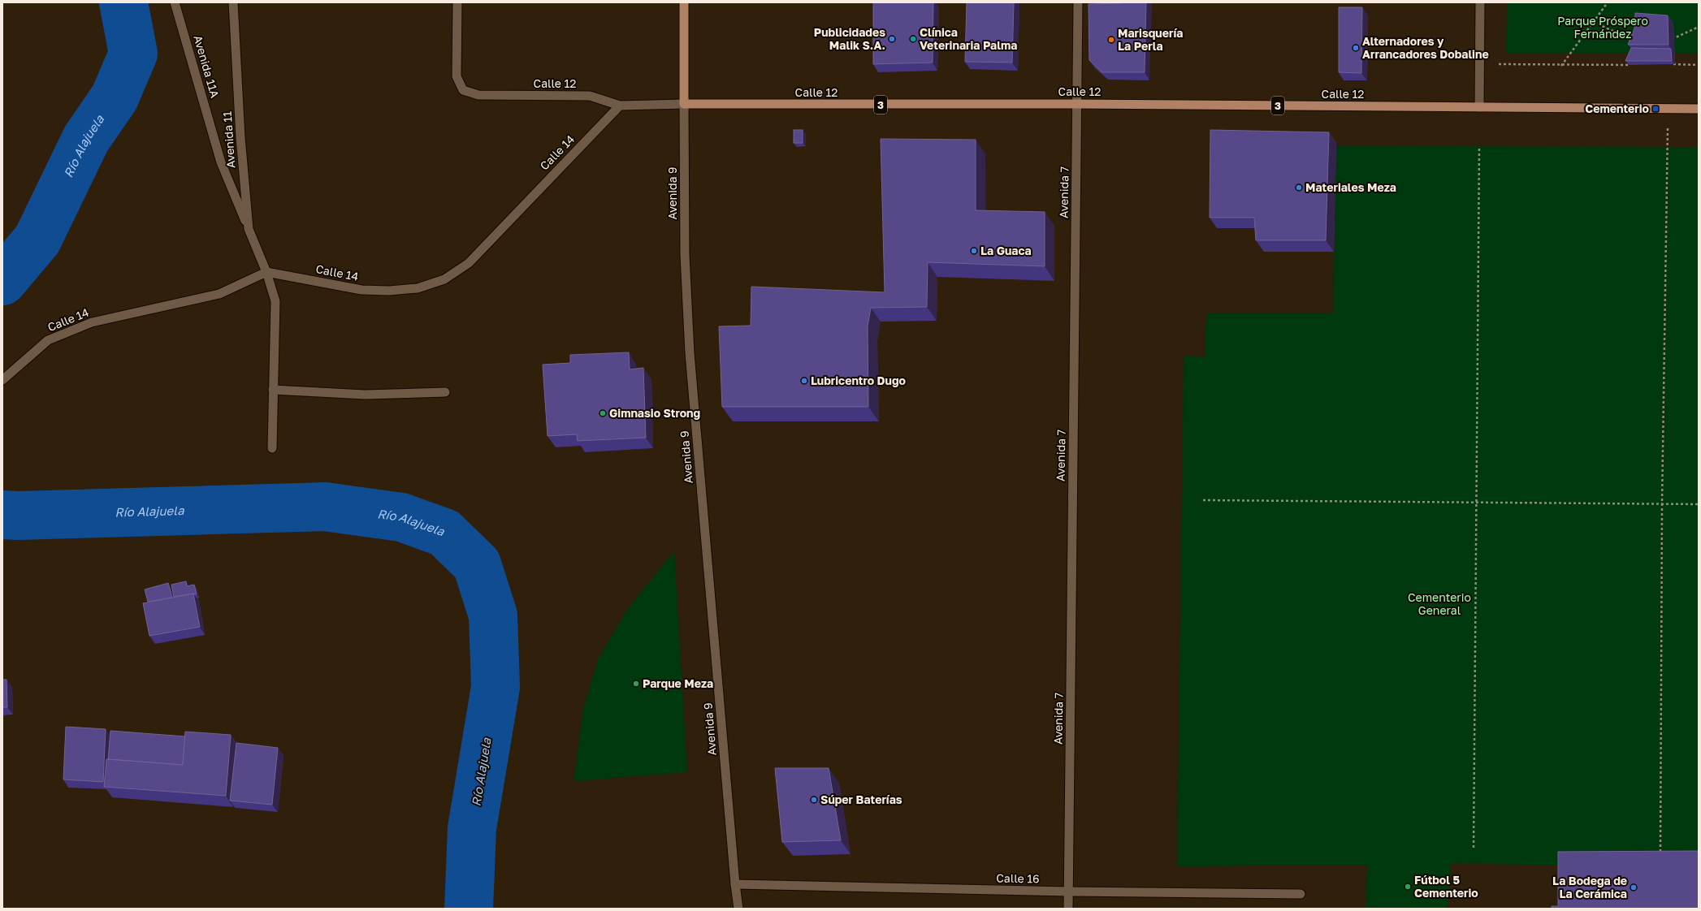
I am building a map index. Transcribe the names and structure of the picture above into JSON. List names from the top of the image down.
{
  "streets": {
    "main road": ["Calle 12", "3", "Avenida 9"],
    "street": [
      "Avenida 11A",
      "Avenida 11",
      "Calle 14",
      "Avenida 7",
      "Calle 16"
    ]
  },
  "crossings": [
    ["Avenida 11A", "Avenida 11"],
    ["Calle 12", "Calle 14"],
    ["Calle 12", "Avenida 7"],
    ["Calle 12", "Avenida 9"],
    ["Avenida 11", "Calle 14"],
    ["Avenida 7", "Calle 16"],
    ["Avenida 9", "Calle 16"]
  ],
  "water": ["Río Alajuela"],
  "parks": ["Parque Próspero Fernández", "Cementerio General"],
  "places": {
    "other": [
      "Publicidades Malik S.A.",
      "Clínica Veterinaria Palma",
      "Marisquería La Perla",
      "Alternadores y Arrancadores Dobaline",
      "Materiales Meza",
      "La Guaca",
      "Lubricentro Dugo",
      "Gimnasio Strong",
      "Parque Meza",
      "Súper Baterías",
      "Fútbol 5 Cementerio",
      "La Bodega de La Cerámica"
    ],
    "transit": ["Cementerio"]
  }
}
